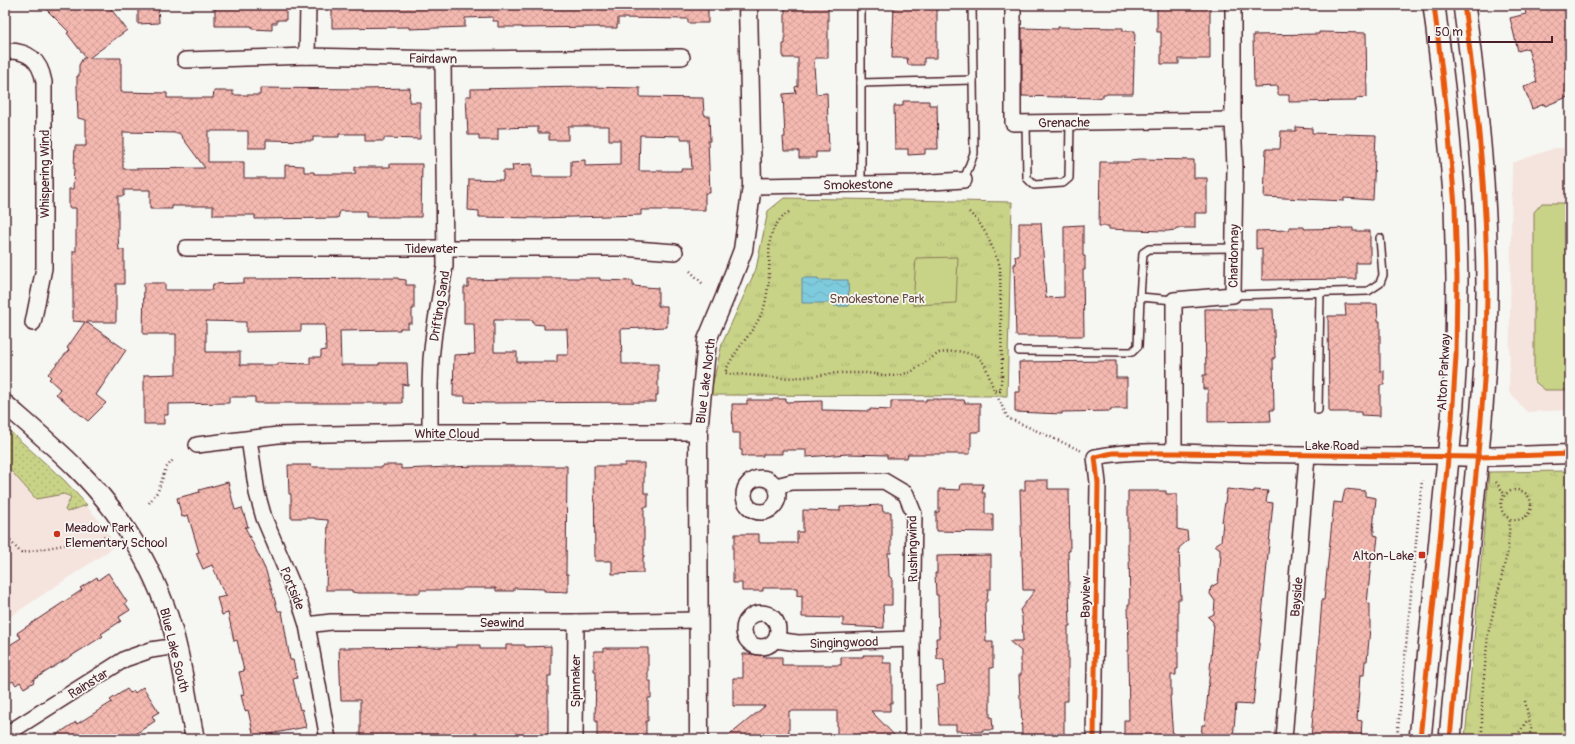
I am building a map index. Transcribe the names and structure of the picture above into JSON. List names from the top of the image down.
{
  "streets": {
    "main road": ["Alton Parkway"],
    "street": [
      "Fairdawn",
      "Grenache",
      "Whispering Wind",
      "Smokestone",
      "Tidewater",
      "Chardonnay",
      "Drifting Sand",
      "Blue Lake North",
      "White Cloud",
      "Lake Road",
      "Rushingwind",
      "Portside",
      "Bayview",
      "Bayside",
      "Seawind",
      "Singingwood",
      "Blue Lake South",
      "Spinnaker",
      "Rainstar"
    ]
  },
  "crossings": [
    ["Fairdawn", "Drifting Sand"],
    ["Grenache", "Chardonnay"],
    ["Smokestone", "Blue Lake North"],
    ["Tidewater", "Drifting Sand"],
    ["Drifting Sand", "White Cloud"],
    ["Alton Parkway", "Lake Road"],
    ["Blue Lake North", "White Cloud"],
    ["Blue Lake North", "Seawind"],
    ["White Cloud", "Portside"],
    ["Lake Road", "Bayview"],
    ["Lake Road", "Bayside"],
    ["Rushingwind", "Singingwood"],
    ["Portside", "Seawind"],
    ["Seawind", "Spinnaker"],
    ["Blue Lake South", "Rainstar"]
  ],
  "parks": ["Smokestone Park"],
  "places": {
    "other": ["Meadow Park Elementary School"],
    "transit": ["Alton-Lake"]
  },
  "scale_bar": "50 m"
}
